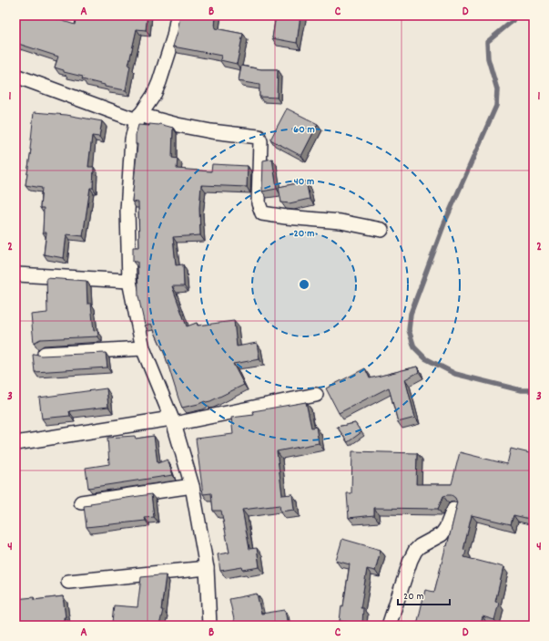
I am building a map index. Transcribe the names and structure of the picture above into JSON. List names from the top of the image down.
{
  "scale_bar": "20 m",
  "grid": {
    "columns": [
      "A",
      "B",
      "C",
      "D"
    ],
    "rows": [
      "1",
      "2",
      "3",
      "4"
    ]
  },
  "rings": ["60 m", "40 m", "20 m"]
}
